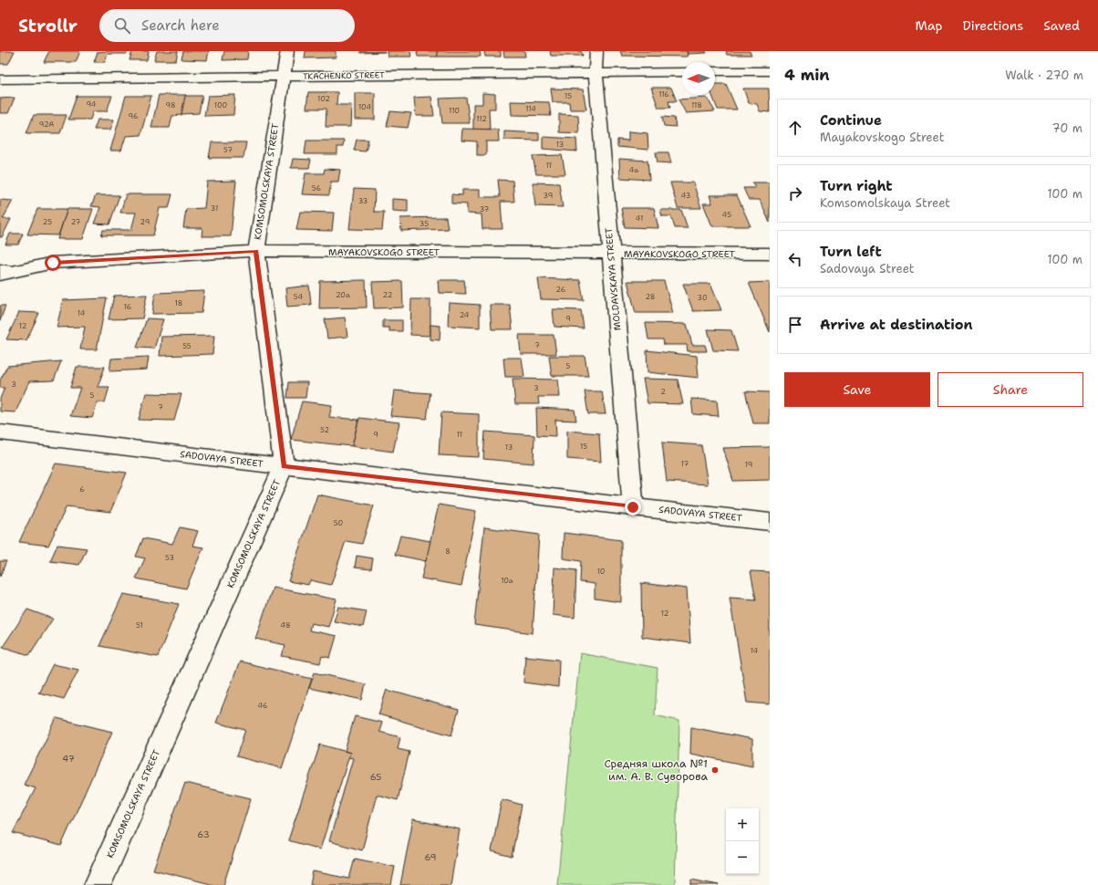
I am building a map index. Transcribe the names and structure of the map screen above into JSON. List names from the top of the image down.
{
  "streets": {
    "street": [
      "TKACHENKO STREET",
      "KOMSOMOLSKAYA STREET",
      "MAYAKOVSKOGO STREET",
      "MOLDAVSKAYA STREET",
      "SADOVAYA STREET"
    ]
  },
  "crossings": [
    ["TKACHENKO STREET", "KOMSOMOLSKAYA STREET"],
    ["TKACHENKO STREET", "MOLDAVSKAYA STREET"],
    ["KOMSOMOLSKAYA STREET", "MAYAKOVSKOGO STREET"],
    ["KOMSOMOLSKAYA STREET", "SADOVAYA STREET"],
    ["MAYAKOVSKOGO STREET", "MOLDAVSKAYA STREET"],
    ["MOLDAVSKAYA STREET", "SADOVAYA STREET"]
  ],
  "places": ["Средняя школа №1 им. А. В. Суворова"],
  "house_numbers": [
    "116",
    "15",
    "102",
    "94",
    "98",
    "100",
    "118",
    "104",
    "114",
    "110",
    "96",
    "112",
    "92А",
    "13",
    "57",
    "11",
    "4а",
    "56",
    "39",
    "43",
    "33",
    "31",
    "37",
    "45",
    "41",
    "25",
    "27",
    "29",
    "35",
    "26",
    "20а",
    "22",
    "54",
    "28",
    "30",
    "18",
    "16",
    "14",
    "24",
    "9",
    "12",
    "7",
    "55",
    "5",
    "3",
    "3",
    "2",
    "5",
    "7",
    "1",
    "52",
    "9",
    "11",
    "15",
    "13",
    "17",
    "19",
    "6",
    "50",
    "8",
    "53",
    "10",
    "10а",
    "12",
    "51",
    "48",
    "14",
    "46",
    "47",
    "65",
    "63",
    "69"
  ],
  "north": "left",
  "page": {
    "header": "Strollr",
    "search": "Search here",
    "nav": ["Map", "Directions", "Saved"],
    "heading": ["4 min", "Walk · 270 m"],
    "list": [
      ["Continue", "Mayakovskogo Street", "70 m"],
      ["Turn right", "Komsomolskaya Street", "100 m"],
      ["Turn left", "Sadovaya Street", "100 m"],
      "Arrive at destination"
    ],
    "buttons": ["Save", "Share"],
    "map_buttons": ["+", "−"]
  }
}
